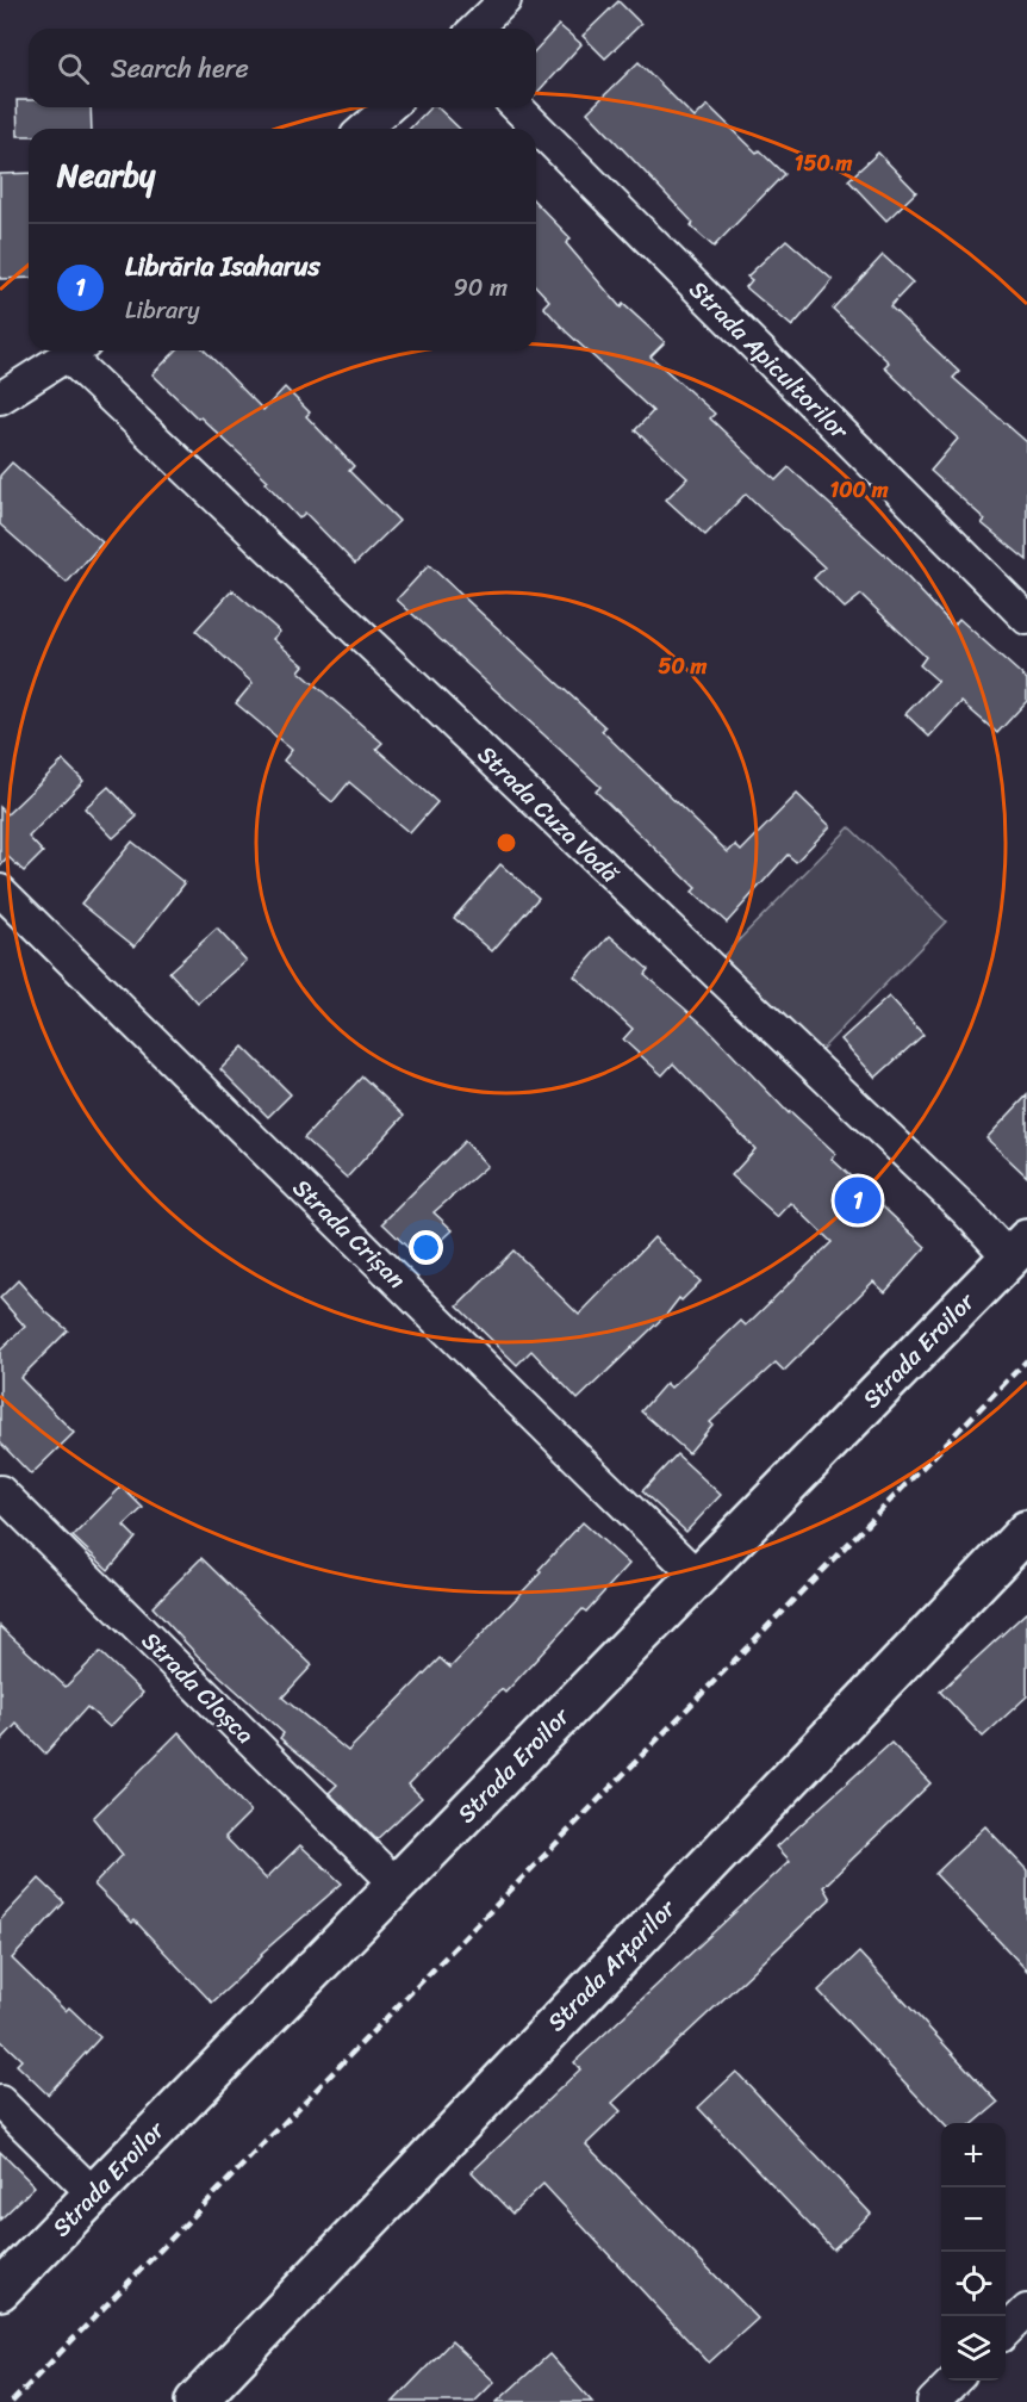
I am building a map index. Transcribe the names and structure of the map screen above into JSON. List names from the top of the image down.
{
  "streets": {
    "street": [
      "Strada Apicultorilor",
      "Strada Cuza Vodă",
      "Strada Crișan",
      "Strada Eroilor",
      "Strada Cloșca",
      "Strada Arțarilor"
    ]
  },
  "crossings": [
    ["Strada Cuza Vodă", "Strada Eroilor"],
    ["Strada Crișan", "Strada Eroilor"],
    ["Strada Eroilor", "Strada Cloșca"]
  ],
  "page": {
    "search": "Search here",
    "heading": "Nearby",
    "list": [
      {
        "mark": "1",
        "name": "Librăria Isaharus",
        "note": "Library",
        "value": "90 m"
      }
    ],
    "pins": "1",
    "map_buttons": ["+", "−"]
  },
  "rings": ["150 m", "100 m", "50 m"]
}
